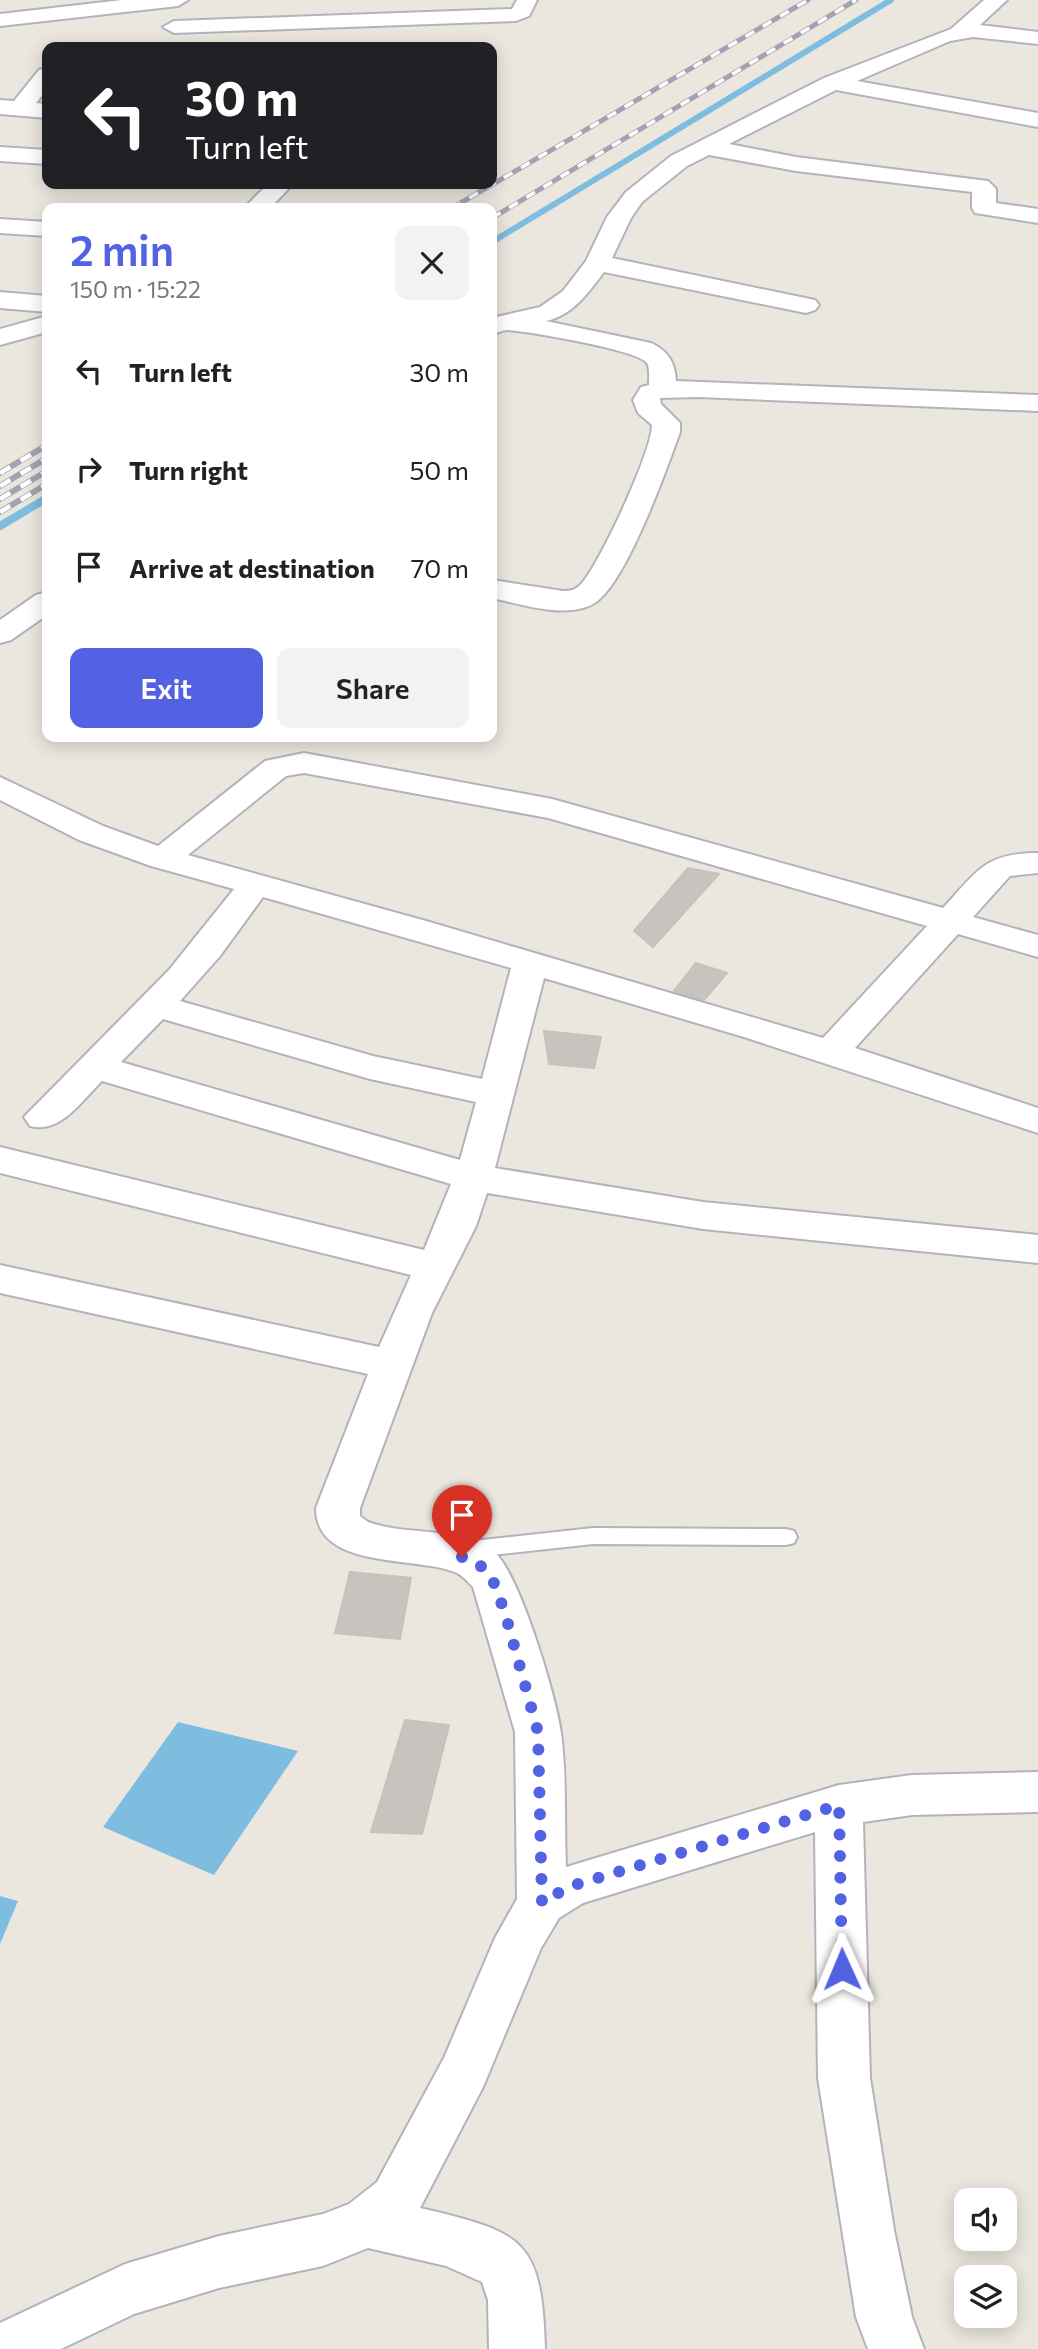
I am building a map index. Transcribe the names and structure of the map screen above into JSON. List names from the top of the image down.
{
  "page": {
    "turn": ["30 m", "Turn left"],
    "heading": ["2 min", "150 m · 15:22"],
    "list": [
      {
        "name": "Turn left",
        "value": "30 m"
      },
      {
        "name": "Turn right",
        "value": "50 m"
      },
      {
        "name": "Arrive at destination",
        "value": "70 m"
      }
    ],
    "buttons": ["Exit", "Share"]
  }
}
